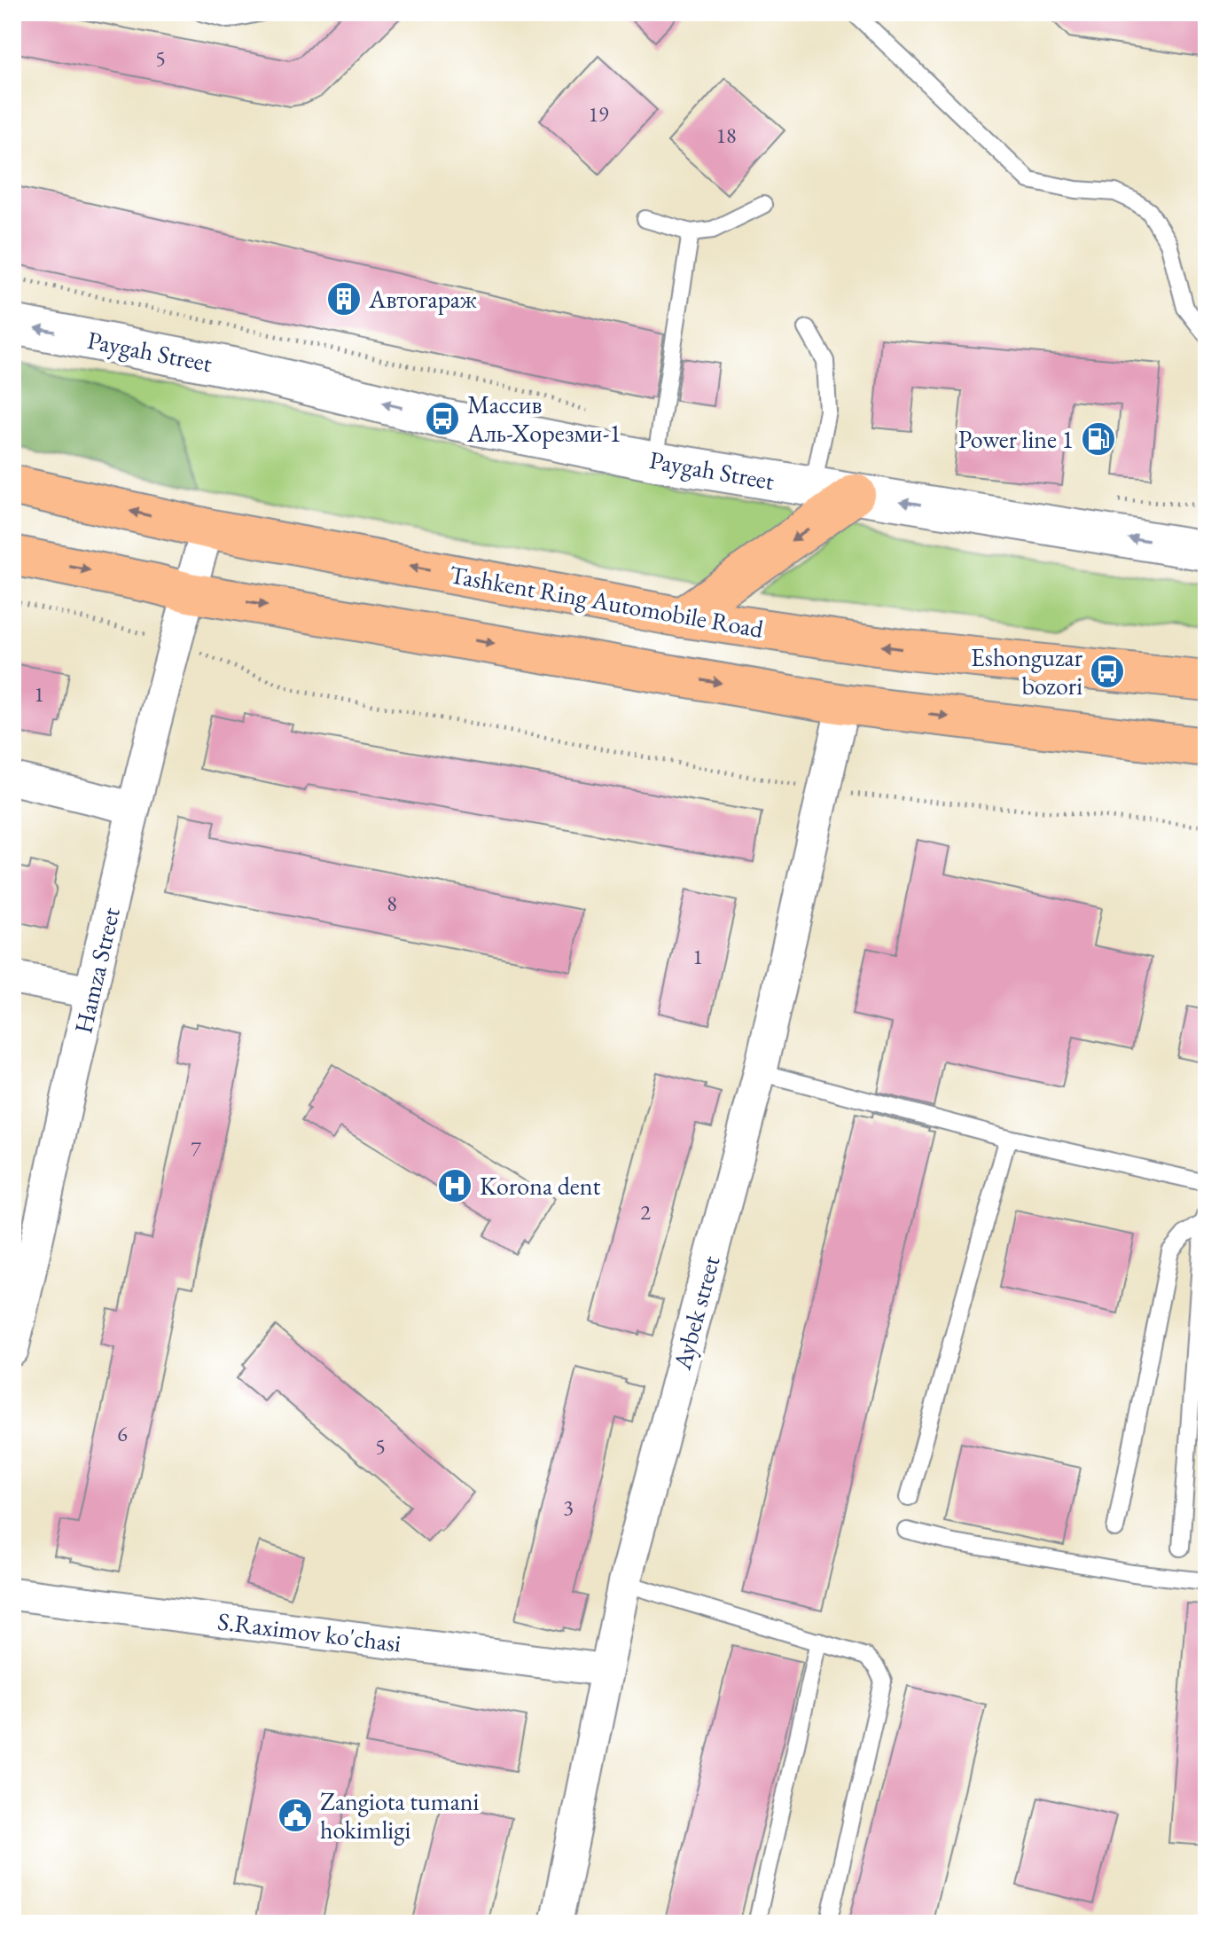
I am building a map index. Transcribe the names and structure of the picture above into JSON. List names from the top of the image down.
{
  "streets": {
    "highway": ["Tashkent Ring Automobile Road"],
    "street": [
      "Paygah Street",
      "Hamza Street",
      "Aybek street",
      "S.Raximov ko'chasi"
    ]
  },
  "crossings": [
    ["Tashkent Ring Automobile Road", "Hamza Street"],
    ["Aybek street", "S.Raximov ko'chasi"]
  ],
  "one_way": ["Paygah Street"],
  "places": {
    "building": ["Автогараж"],
    "bus stop": ["Массив Аль-Хорезми-1", "Eshonguzar bozori"],
    "fuel station": ["Power line 1"],
    "hospital": ["Korona dent"],
    "public building": ["Zangiota tumani hokimligi"]
  },
  "house_numbers": [
    "5",
    "19",
    "18",
    "1",
    "8",
    "1",
    "7",
    "2",
    "6",
    "5",
    "3"
  ]
}
